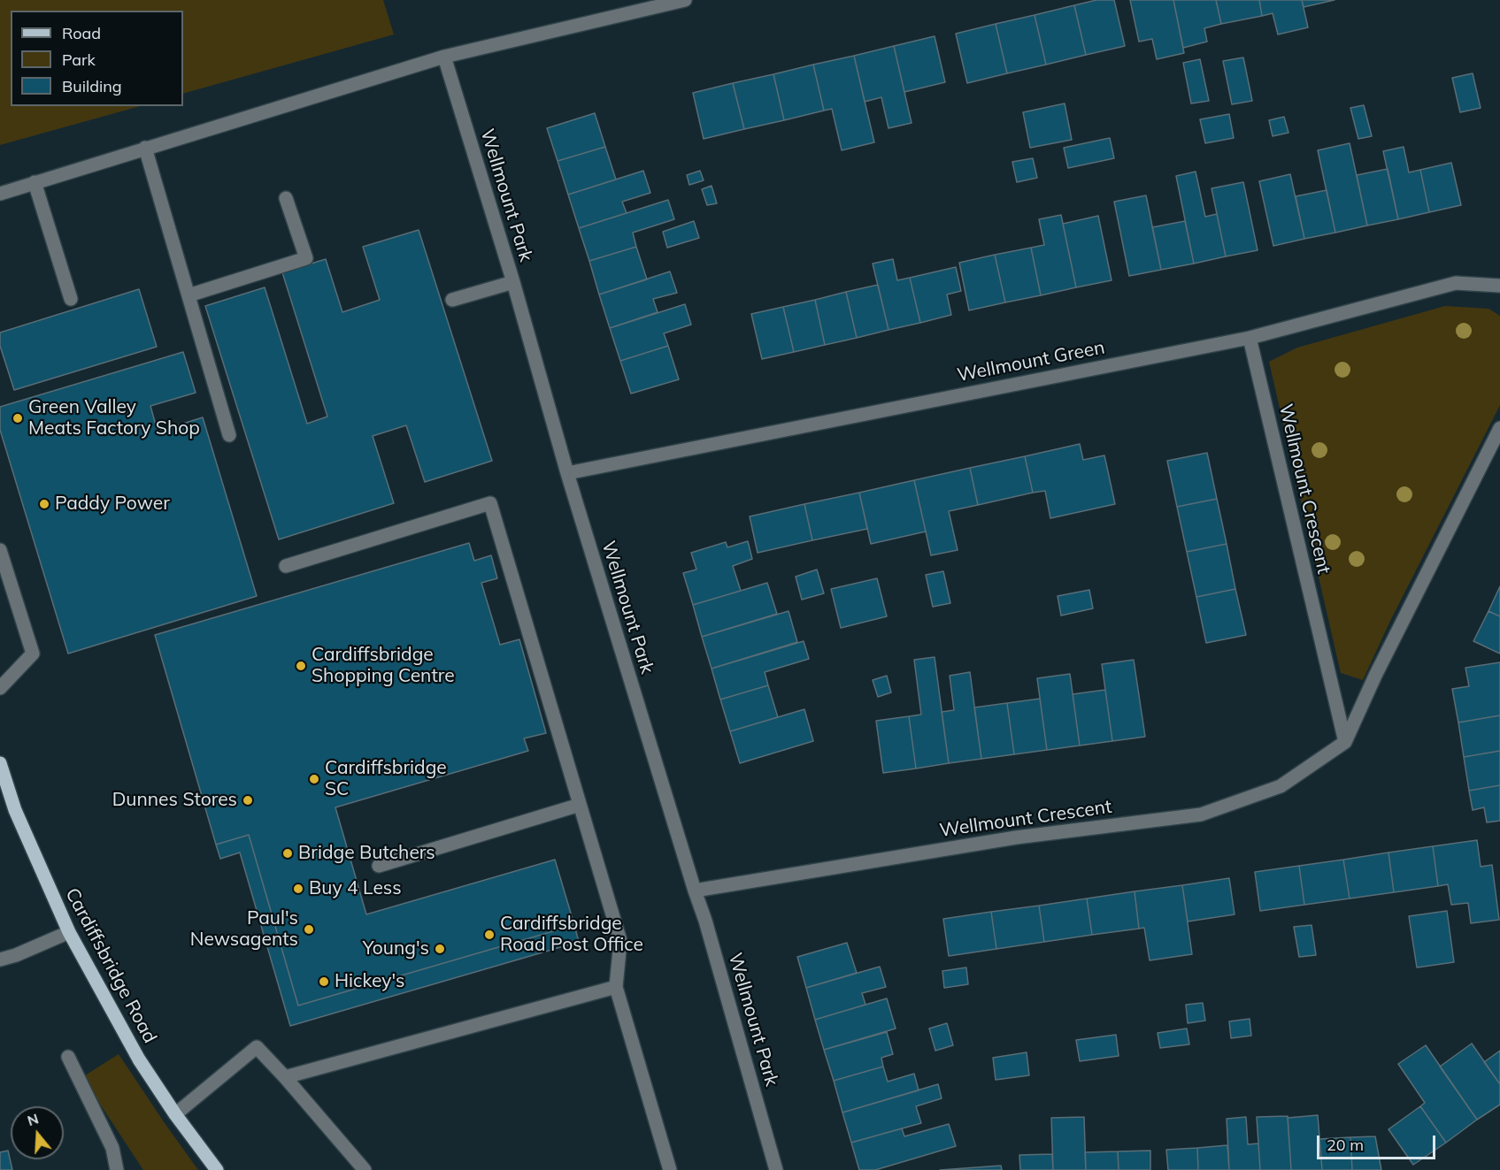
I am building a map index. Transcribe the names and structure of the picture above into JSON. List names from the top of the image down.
{
  "streets": {
    "main road": ["Cardiffsbridge Road"],
    "street": ["Wellmount Park", "Wellmount Green", "Wellmount Crescent"]
  },
  "crossings": [
    ["Wellmount Park", "Wellmount Green"],
    ["Wellmount Park", "Wellmount Crescent"],
    ["Wellmount Green", "Wellmount Crescent"]
  ],
  "places": [
    "Green Valley Meats Factory Shop",
    "Paddy Power",
    "Cardiffsbridge Shopping Centre",
    "Cardiffsbridge SC",
    "Dunnes Stores",
    "Bridge Butchers",
    "Buy 4 Less",
    "Paul's Newsagents",
    "Cardiffsbridge Road Post Office",
    "Young's",
    "Hickey's"
  ],
  "legend": ["Road", "Park", "Building"],
  "scale_bar": "20 m",
  "north": "top"
}
